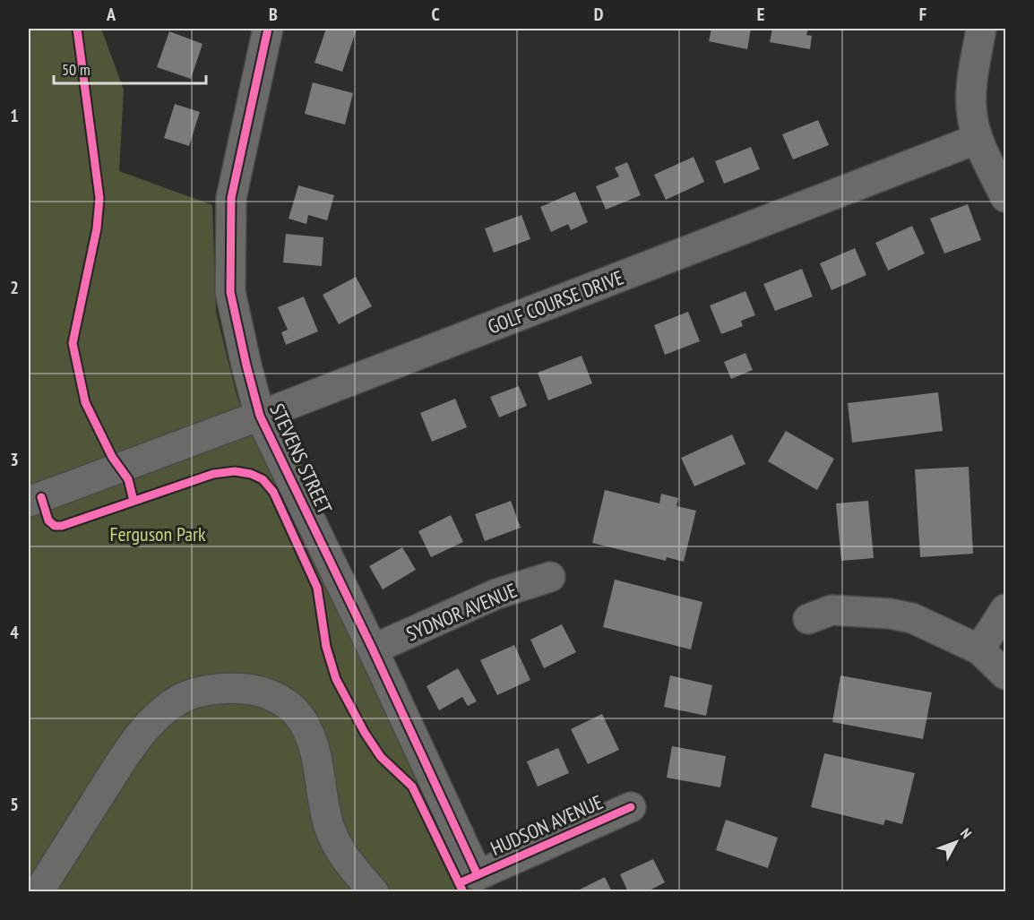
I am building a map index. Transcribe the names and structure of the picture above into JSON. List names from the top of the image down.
{
  "streets": {
    "street": [
      "GOLF COURSE DRIVE",
      "STEVENS STREET",
      "SYDNOR AVENUE",
      "HUDSON AVENUE"
    ]
  },
  "crossings": [
    ["GOLF COURSE DRIVE", "STEVENS STREET"],
    ["STEVENS STREET", "SYDNOR AVENUE"],
    ["STEVENS STREET", "HUDSON AVENUE"]
  ],
  "parks": ["Ferguson Park"],
  "scale_bar": "50 m",
  "north": "top right",
  "grid": {
    "columns": [
      "A",
      "B",
      "C",
      "D",
      "E",
      "F"
    ],
    "rows": [
      "1",
      "2",
      "3",
      "4",
      "5"
    ]
  }
}
